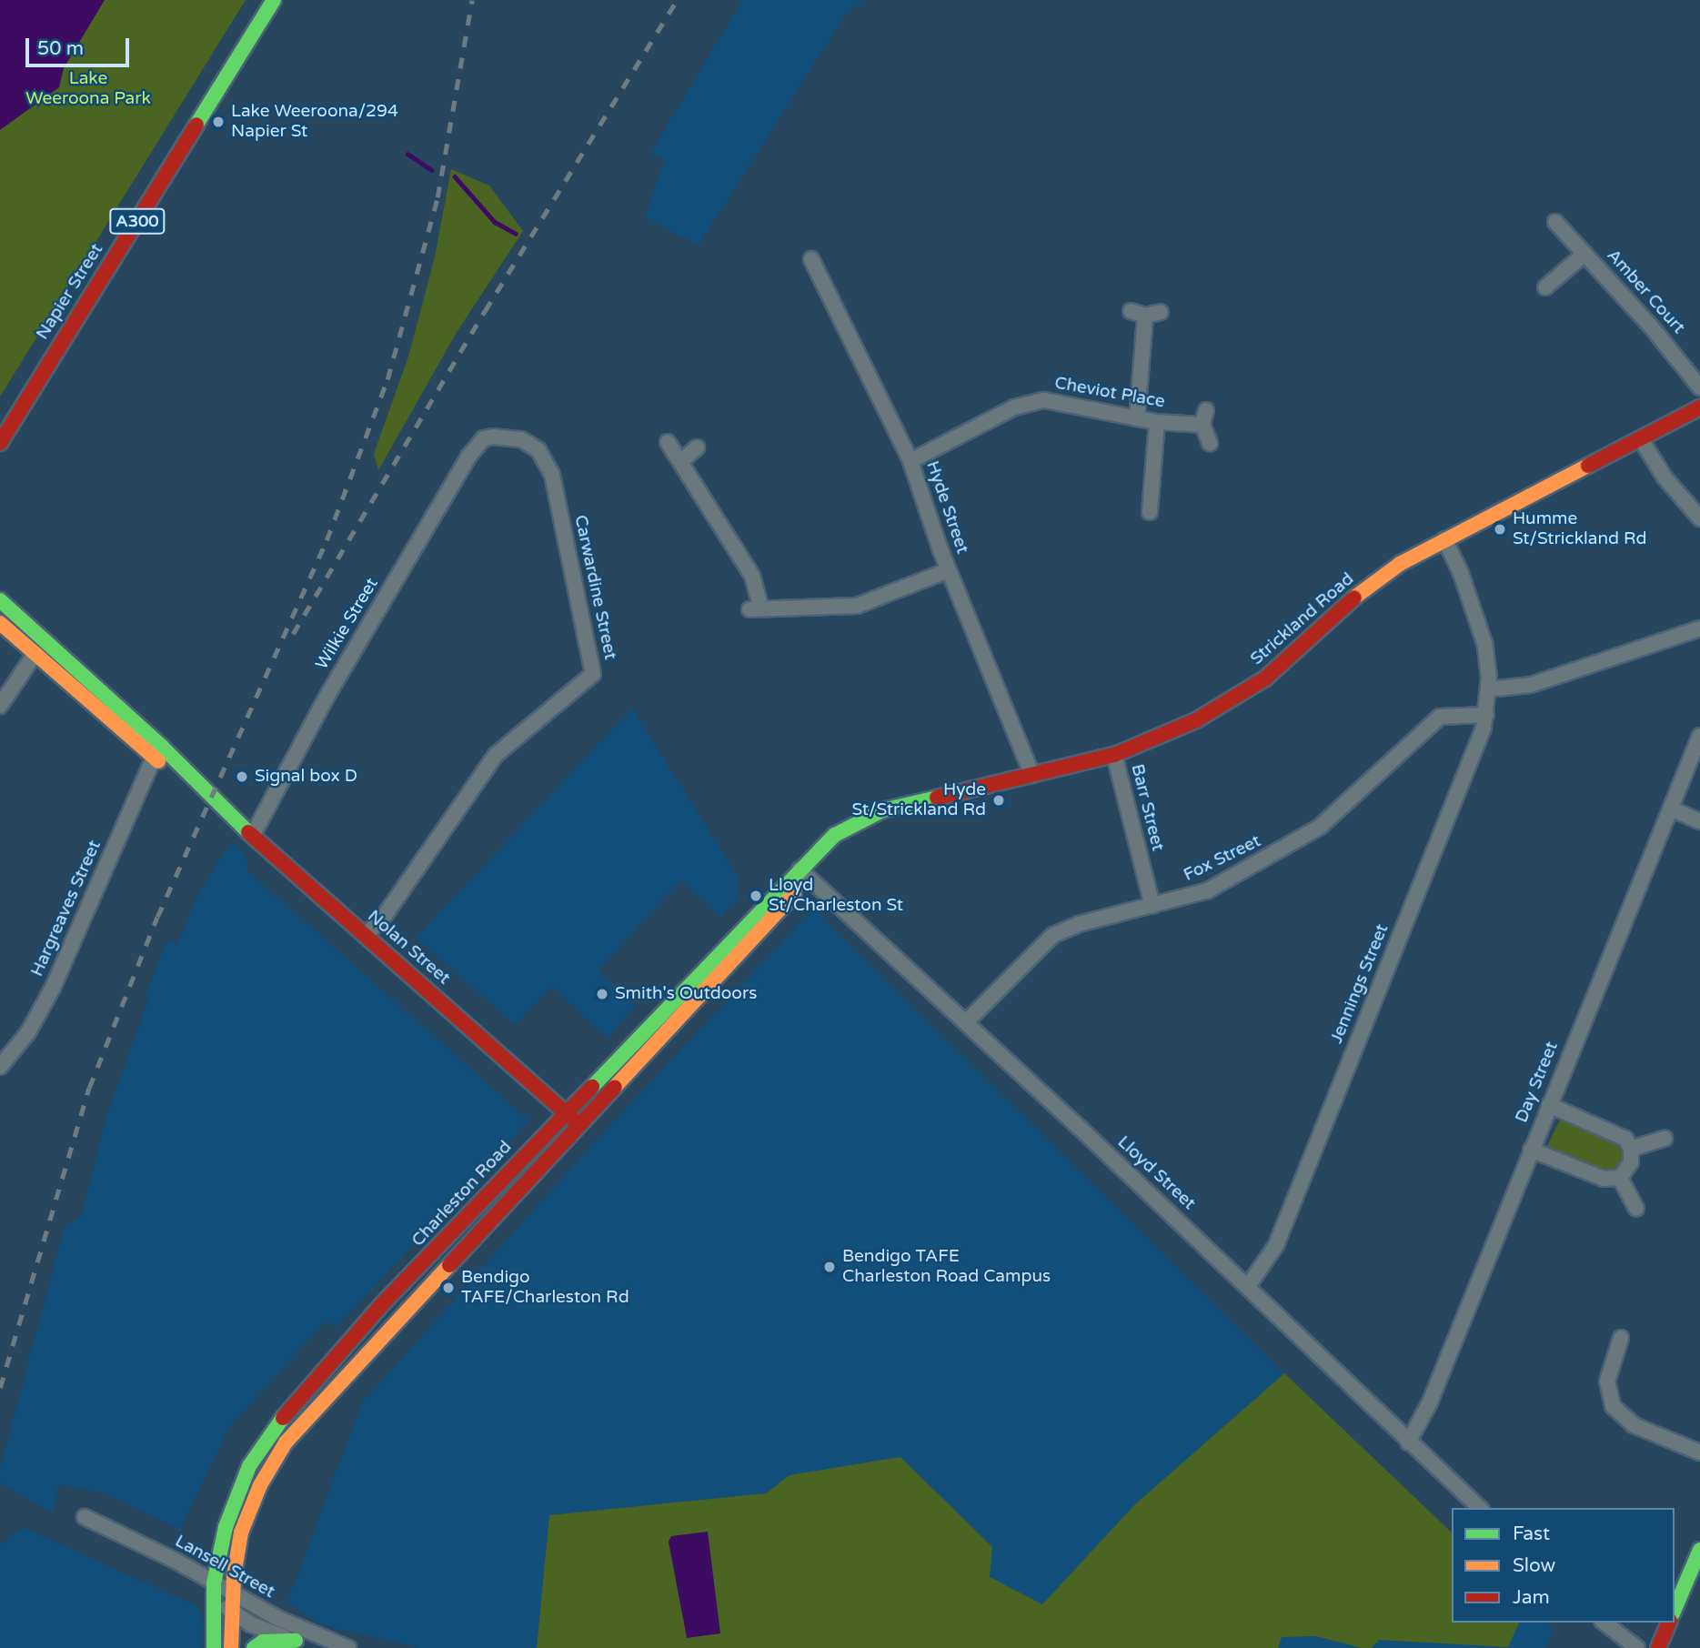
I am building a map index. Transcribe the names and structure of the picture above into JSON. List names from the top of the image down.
{
  "streets": {
    "main road": [
      "A300",
      "Napier Street",
      "Strickland Road",
      "Nolan Street",
      "Charleston Road"
    ],
    "street": [
      "Amber Court",
      "Cheviot Place",
      "Hyde Street",
      "Carwardine Street",
      "Wilkie Street",
      "Barr Street",
      "Fox Street",
      "Hargreaves Street",
      "Jennings Street",
      "Day Street",
      "Lloyd Street",
      "Lansell Street"
    ]
  },
  "crossings": [
    ["Cheviot Place", "Hyde Street"],
    ["Hyde Street", "Strickland Road"],
    ["Carwardine Street", "Wilkie Street"],
    ["Carwardine Street", "Nolan Street"],
    ["Strickland Road", "Barr Street"],
    ["Strickland Road", "Jennings Street"],
    ["Strickland Road", "Lloyd Street"],
    ["Strickland Road", "Charleston Road"],
    ["Wilkie Street", "Nolan Street"],
    ["Barr Street", "Fox Street"],
    ["Fox Street", "Jennings Street"],
    ["Fox Street", "Lloyd Street"],
    ["Hargreaves Street", "Nolan Street"],
    ["Nolan Street", "Charleston Road"],
    ["Jennings Street", "Lloyd Street"],
    ["Day Street", "Lloyd Street"],
    ["Lloyd Street", "Charleston Road"],
    ["Charleston Road", "Lansell Street"]
  ],
  "parks": ["Lake Weeroona Park"],
  "places": [
    "Lake Weeroona/294 Napier St",
    "Humme St/Strickland Rd",
    "Signal box D",
    "Hyde St/Strickland Rd",
    "Lloyd St/Charleston St",
    "Smith's Outdoors",
    "Bendigo TAFE Charleston Road Campus",
    "Bendigo TAFE/Charleston Rd"
  ],
  "legend": ["Fast", "Slow", "Jam"],
  "scale_bar": "50 m"
}
